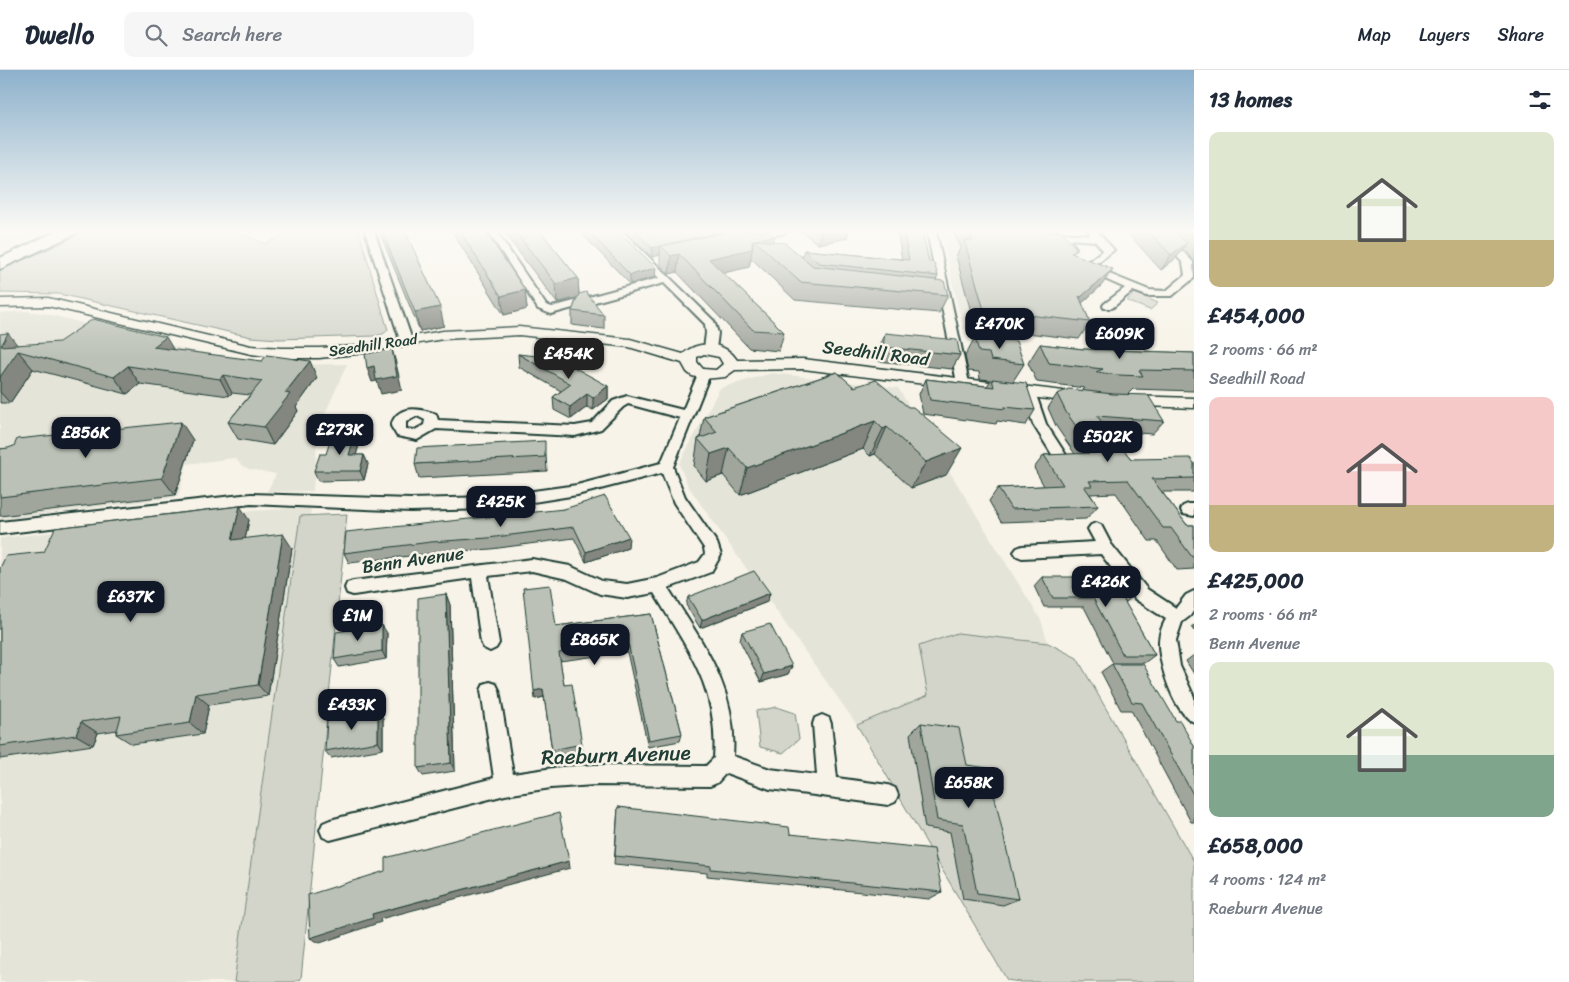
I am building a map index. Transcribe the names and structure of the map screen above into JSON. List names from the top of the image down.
{
  "streets": {
    "street": ["Seedhill Road", "Benn Avenue", "Raeburn Avenue"]
  },
  "page": {
    "header": "Dwello",
    "search": "Search here",
    "nav": ["Map", "Layers", "Share"],
    "heading": "13 homes",
    "list": [
      {
        "name": "£454,000",
        "note": "2 rooms · 66 m² · Seedhill Road"
      },
      {
        "name": "£425,000",
        "note": "2 rooms · 66 m² · Benn Avenue"
      },
      {
        "name": "£658,000",
        "note": "4 rooms · 124 m² · Raeburn Avenue"
      }
    ],
    "price": [
      "£470K",
      "£609K",
      "£454K",
      "£273K",
      "£856K",
      "£502K",
      "£425K",
      "£426K",
      "£637K",
      "£1M",
      "£865K",
      "£433K",
      "£658K"
    ]
  }
}
